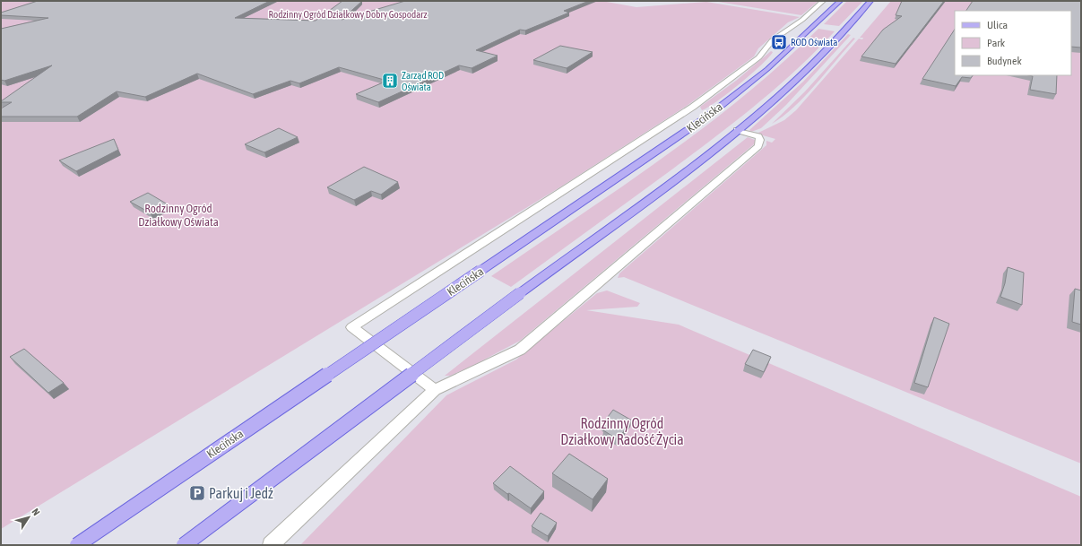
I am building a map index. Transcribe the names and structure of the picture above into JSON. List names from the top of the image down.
{
  "streets": {
    "main road": ["Klecińska"]
  },
  "parks": ["Rodzinny Ogród Działkowy Dobry Gospodarz", "Rodzinny Ogród Działkowy Oświata", "Rodzinny Ogród Działkowy Radość Życia"],
  "places": {
    "bus stop": ["ROD Oświata"],
    "building": ["Zarząd ROD Oświata"],
    "parking": ["Parkuj i Jedź"]
  },
  "legend": ["Ulica", "Park", "Budynek"],
  "north": "top right"
}
